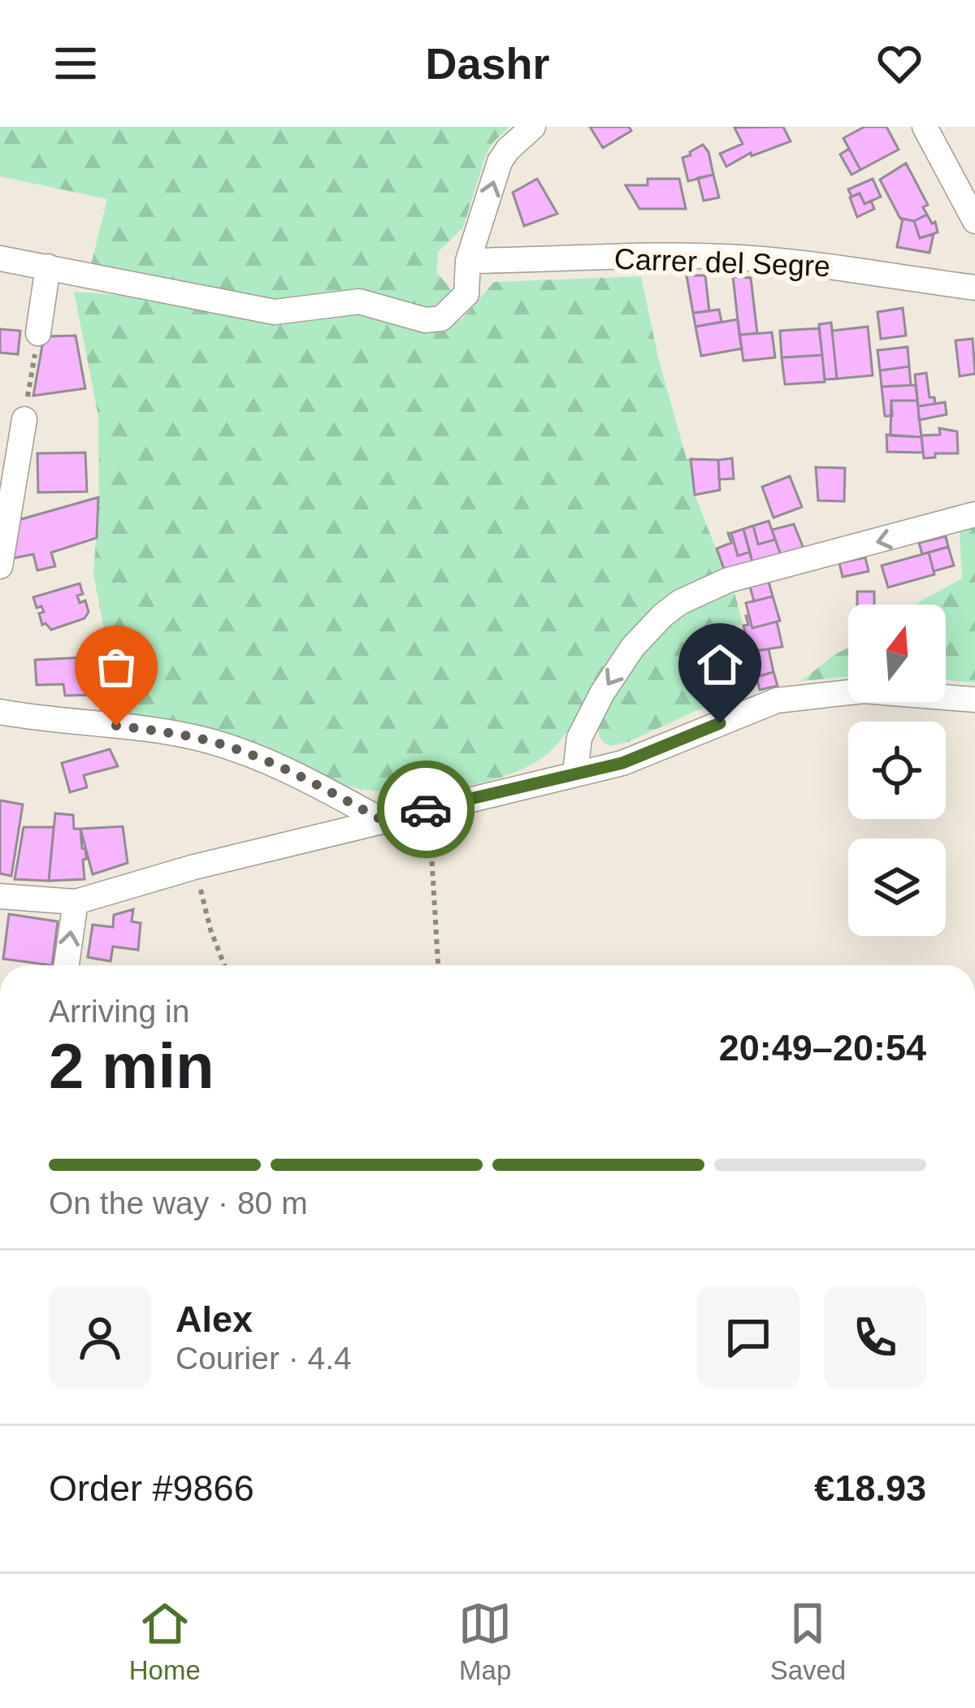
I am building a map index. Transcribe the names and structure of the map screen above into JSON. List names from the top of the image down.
{
  "streets": {
    "street": ["Carrer del Segre"]
  },
  "north": "top",
  "page": {
    "header": "Dashr",
    "heading": ["2 min", "Arriving in", "20:49–20:54"],
    "panel": [
      "Alex",
      "Courier · 4.4",
      "Order #9866",
      "€18.93"
    ],
    "bar": "On the way · 80 m",
    "tabs": ["Home", "Map", "Saved"]
  }
}
